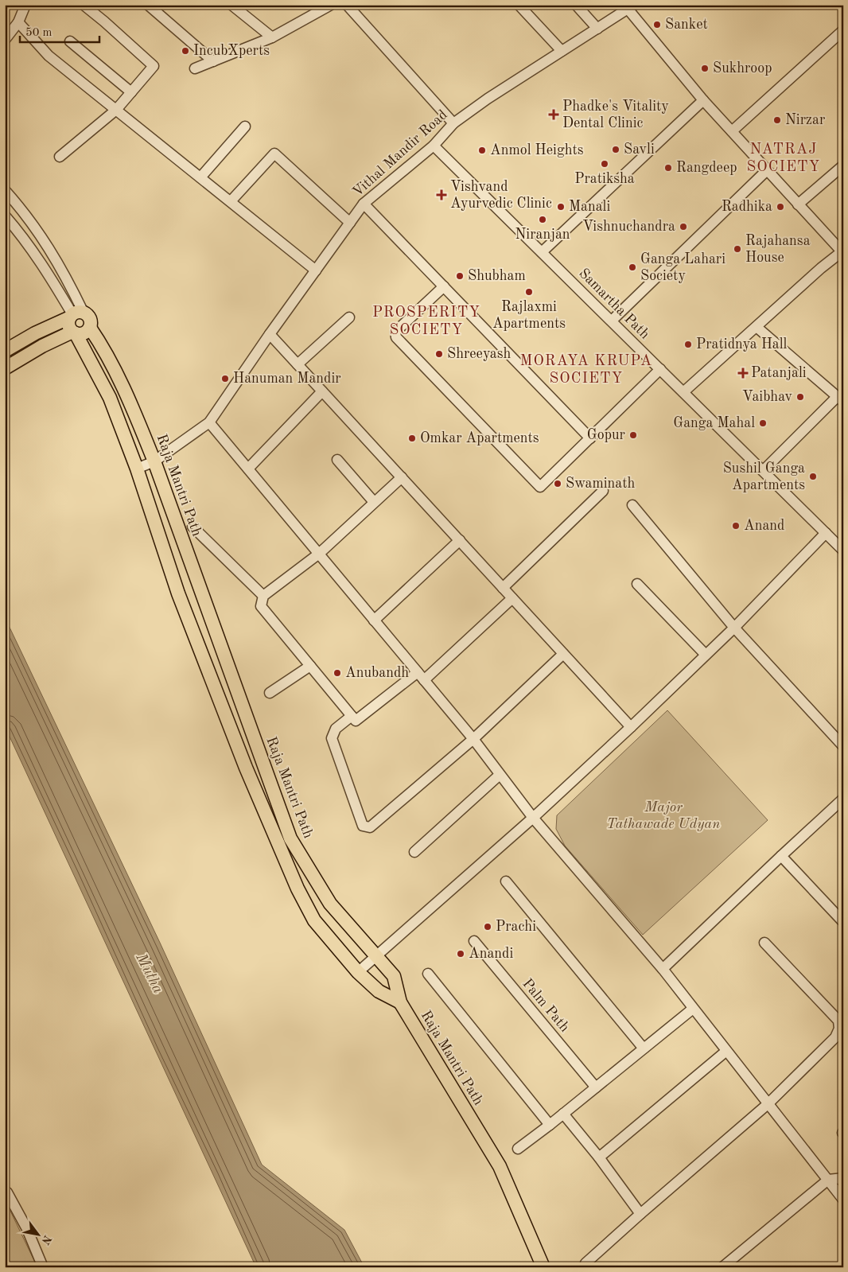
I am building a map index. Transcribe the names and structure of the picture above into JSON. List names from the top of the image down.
{
  "streets": {
    "main road": ["Raja Mantri Path"],
    "street": ["Vithal Mandir Road", "Samartha Path", "Palm Path"]
  },
  "crossings": [
    ["Vithal Mandir Road", "Samartha Path"],
    ["Vithal Mandir Road", "Raja Mantri Path"]
  ],
  "districts": ["NATRAJ SOCIETY", "PROSPERITY SOCIETY", "MORAYA KRUPA SOCIETY"],
  "water": ["Mutha"],
  "parks": ["Major Tathawade Udyan"],
  "places": {
    "other": [
      "Sanket",
      "IncubXperts",
      "Sukhroop",
      "Nirzar",
      "Savli",
      "Anmol Heights",
      "Pratiksha",
      "Rangdeep",
      "Manali",
      "Radhika",
      "Niranjan",
      "Vishnuchandra",
      "Rajahansa House",
      "Ganga Lahari Society",
      "Shubham",
      "Rajlaxmi Apartments",
      "Pratidnya Hall",
      "Shreeyash",
      "Hanuman Mandir",
      "Vaibhav",
      "Ganga Mahal",
      "Gopur",
      "Omkar Apartments",
      "Sushil Ganga Apartments",
      "Swaminath",
      "Anand",
      "Anubandh",
      "Prachi",
      "Anandi"
    ],
    "health": ["Phadke's Vitality Dental Clinic", "Vishvand Ayurvedic Clinic", "Patanjali"]
  },
  "scale_bar": "50 m",
  "north": "bottom right"
}
